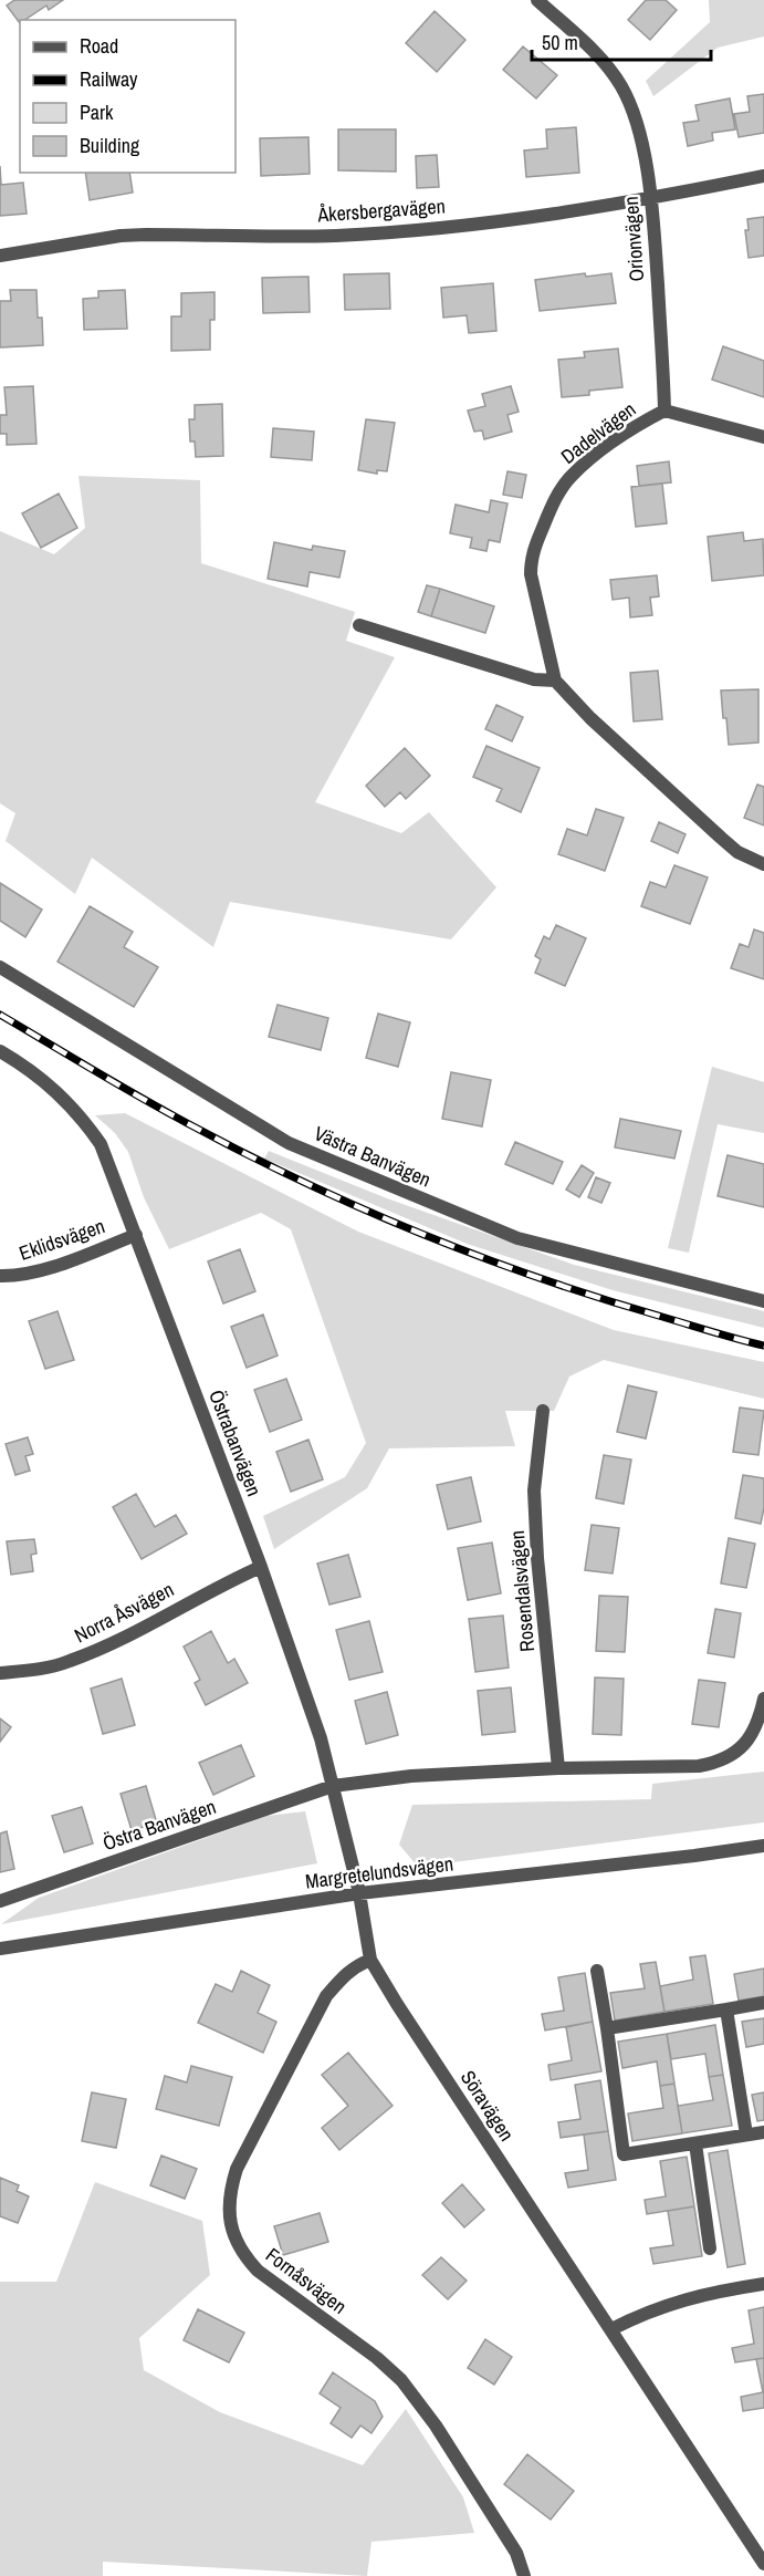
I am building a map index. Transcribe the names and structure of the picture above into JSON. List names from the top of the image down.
{
  "streets": {
    "street": [
      "Åkersbergavägen",
      "Orionvägen",
      "Dadelvägen",
      "Västra Banvägen",
      "Eklidsvägen",
      "Östrabanvägen",
      "Rosendalsvägen",
      "Norra Åsvägen",
      "Östra Banvägen",
      "Margretelundsvägen",
      "Söravägen",
      "Fornåsvägen"
    ]
  },
  "crossings": [
    ["Åkersbergavägen", "Orionvägen"],
    ["Orionvägen", "Dadelvägen"],
    ["Eklidsvägen", "Östrabanvägen"],
    ["Östrabanvägen", "Norra Åsvägen"],
    ["Östrabanvägen", "Östra Banvägen"],
    ["Östrabanvägen", "Margretelundsvägen"],
    ["Östrabanvägen", "Söravägen"],
    ["Margretelundsvägen", "Söravägen"],
    ["Söravägen", "Fornåsvägen"]
  ],
  "legend": [
    "Road",
    "Railway",
    "Park",
    "Building"
  ],
  "scale_bar": "50 m"
}
